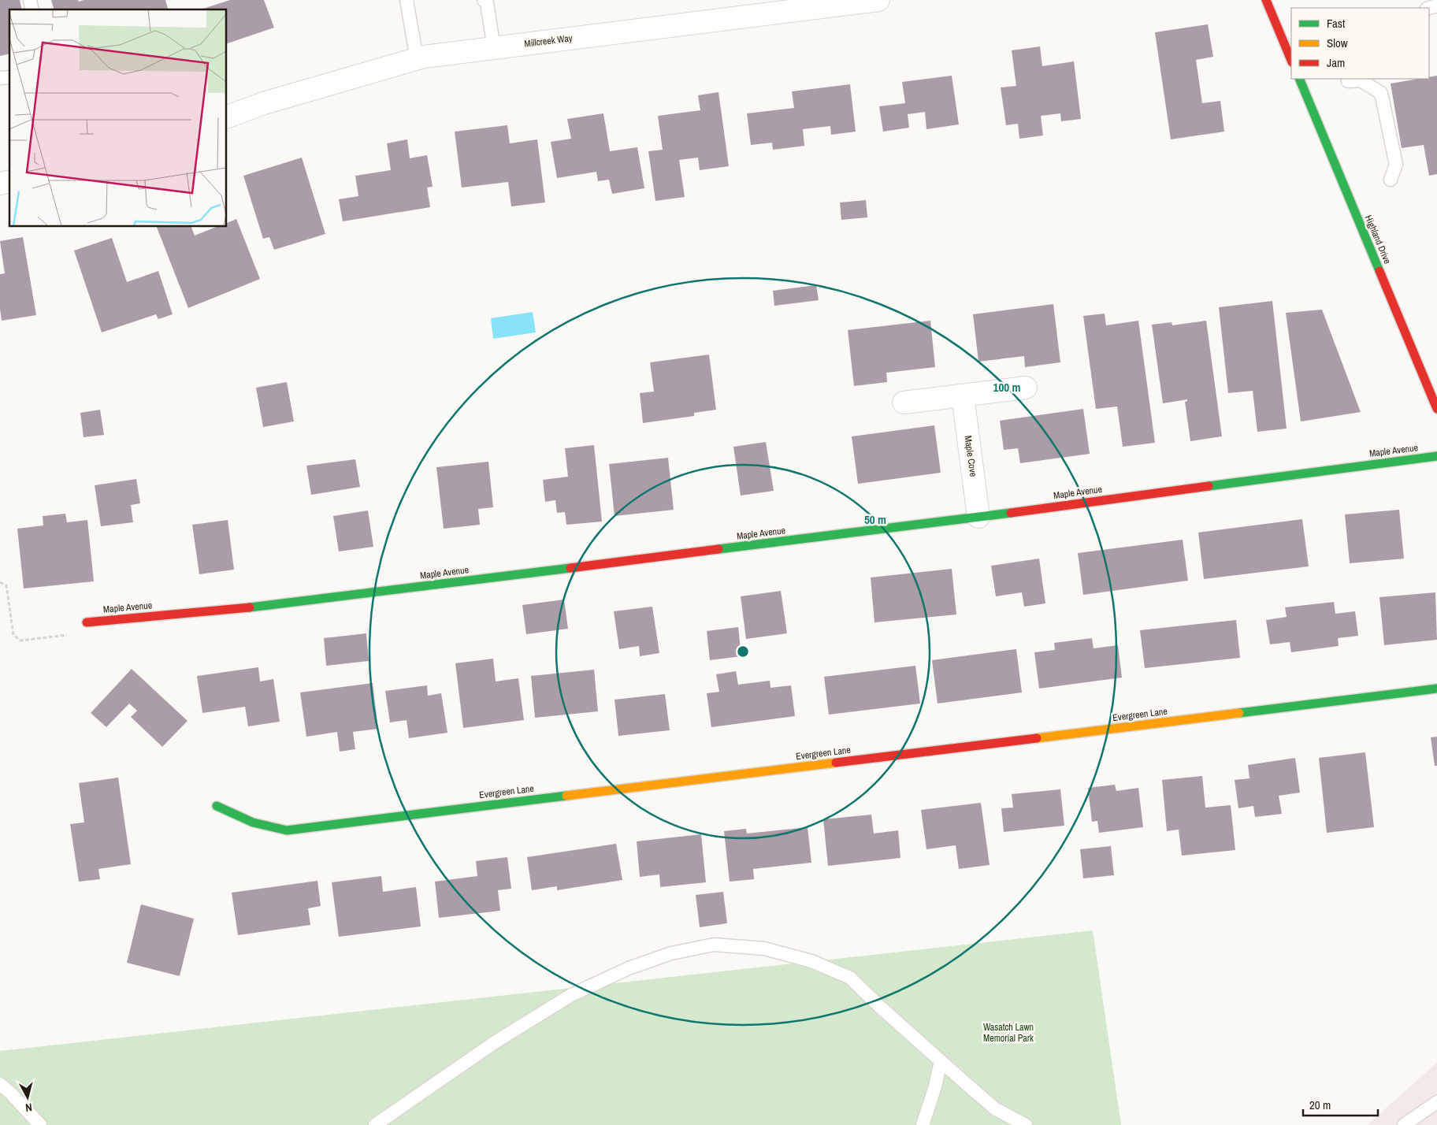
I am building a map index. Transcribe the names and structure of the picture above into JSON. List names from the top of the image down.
{
  "streets": {
    "street": [
      "Millcreek Way",
      "Highland Drive",
      "Maple Avenue",
      "Maple Cove",
      "Evergreen Lane"
    ]
  },
  "crossings": [
    ["Maple Avenue", "Maple Cove"]
  ],
  "parks": ["Wasatch Lawn Memorial Park"],
  "legend": ["Fast", "Slow", "Jam"],
  "scale_bar": "20 m",
  "north": "bottom",
  "rings": ["100 m", "50 m"]
}
